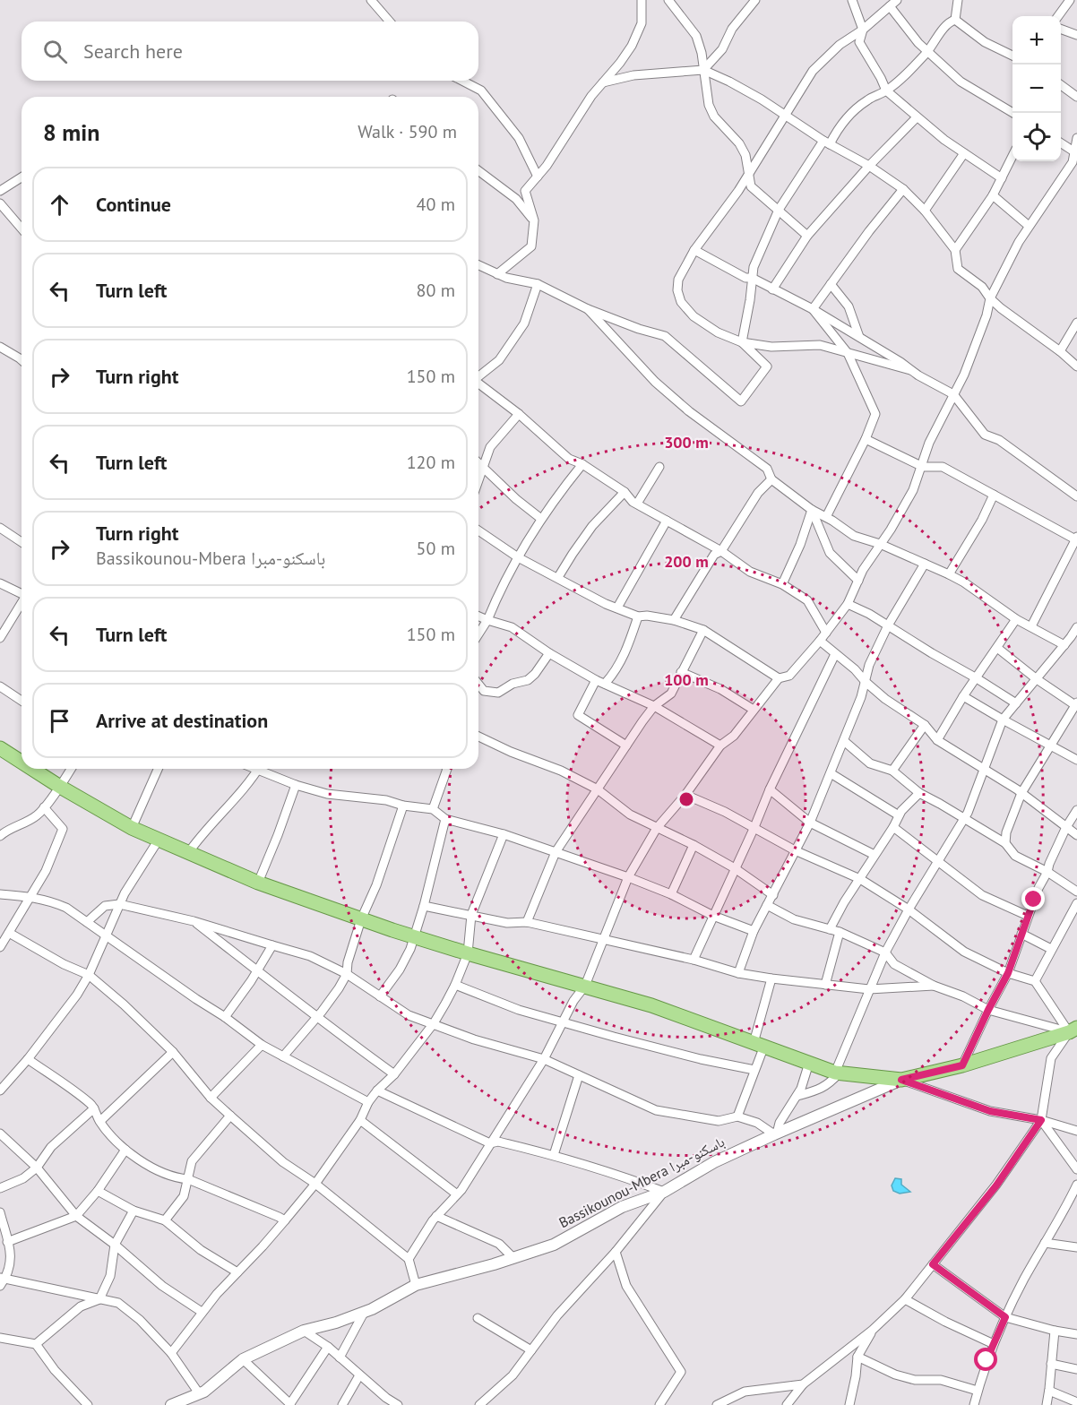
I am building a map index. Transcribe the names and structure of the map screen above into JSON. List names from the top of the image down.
{
  "streets": {
    "main road": ["Bassikounou-Mbera باسكنو-مبرا"]
  },
  "page": {
    "map_buttons": ["+", "−"],
    "search": "Search here",
    "heading": ["8 min", "Walk · 590 m"],
    "list": [
      ["Continue", "40 m"],
      ["Turn left", "80 m"],
      ["Turn right", "150 m"],
      ["Turn left", "120 m"],
      ["Turn right", "Bassikounou-Mbera باسكنو-مبرا", "50 m"],
      ["Turn left", "150 m"],
      "Arrive at destination"
    ]
  },
  "rings": ["300 m", "200 m", "100 m"]
}
